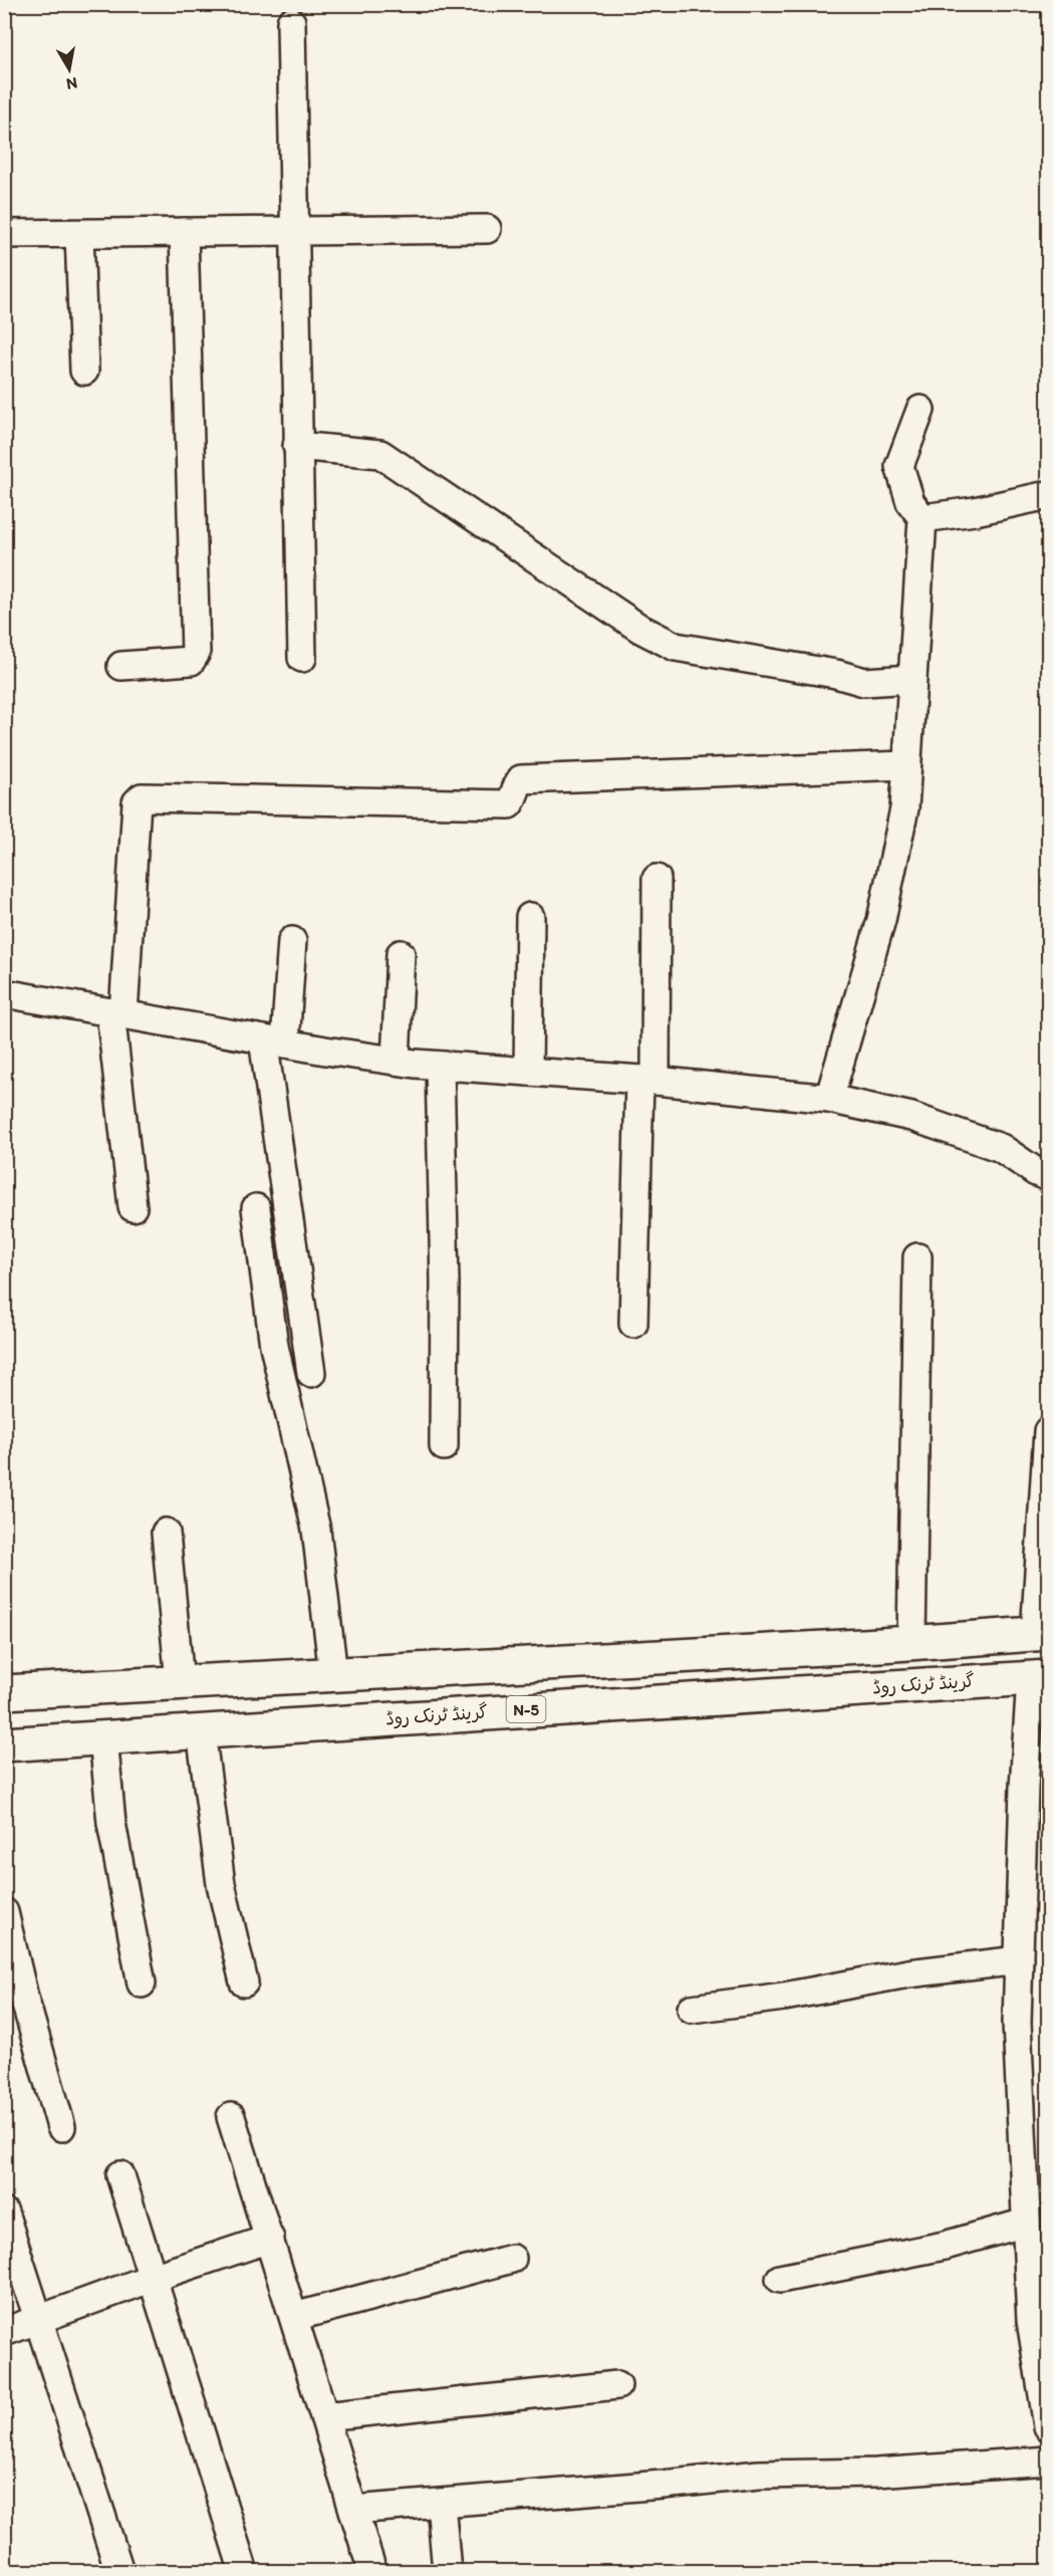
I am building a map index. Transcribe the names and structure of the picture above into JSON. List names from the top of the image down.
{
  "streets": {
    "highway": ["گرینڈ ٹرنک روڈ", "N-5"]
  },
  "north": "bottom"
}
